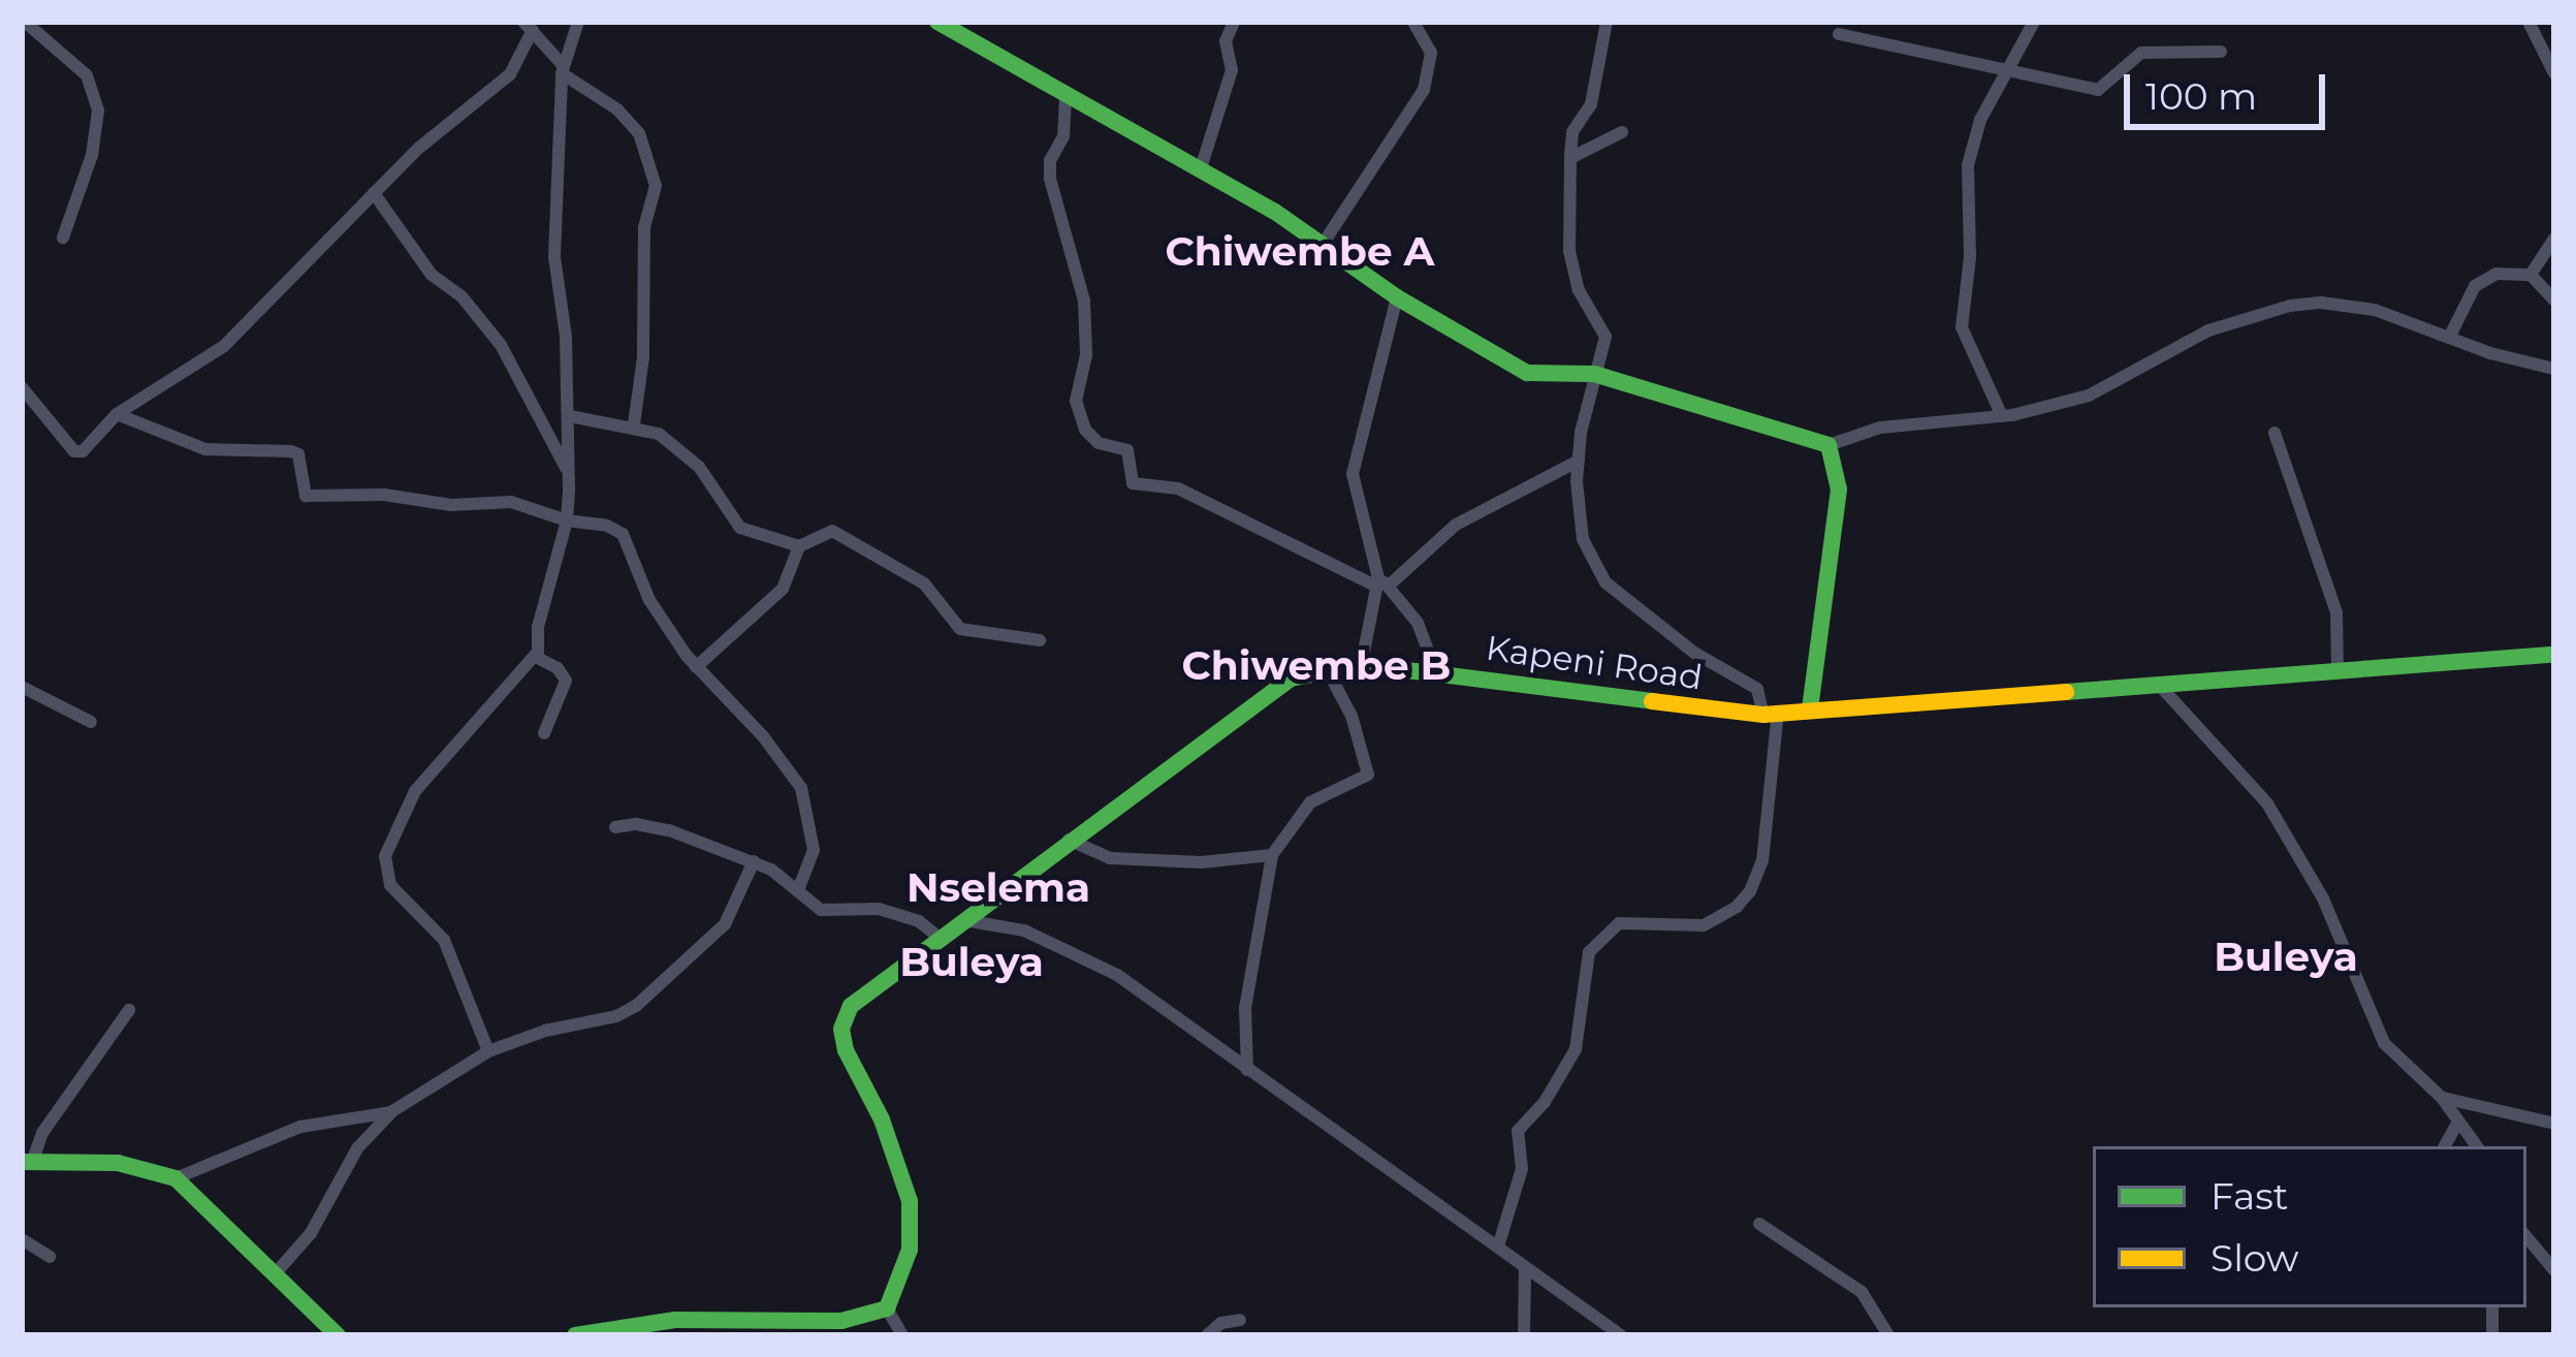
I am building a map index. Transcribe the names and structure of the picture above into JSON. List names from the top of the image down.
{
  "streets": {
    "main road": ["Kapeni Road"]
  },
  "districts": [
    "Chiwembe A",
    "Chiwembe B",
    "Nselema",
    "Buleya",
    "Buleya"
  ],
  "legend": ["Fast", "Slow"],
  "scale_bar": "100 m"
}
